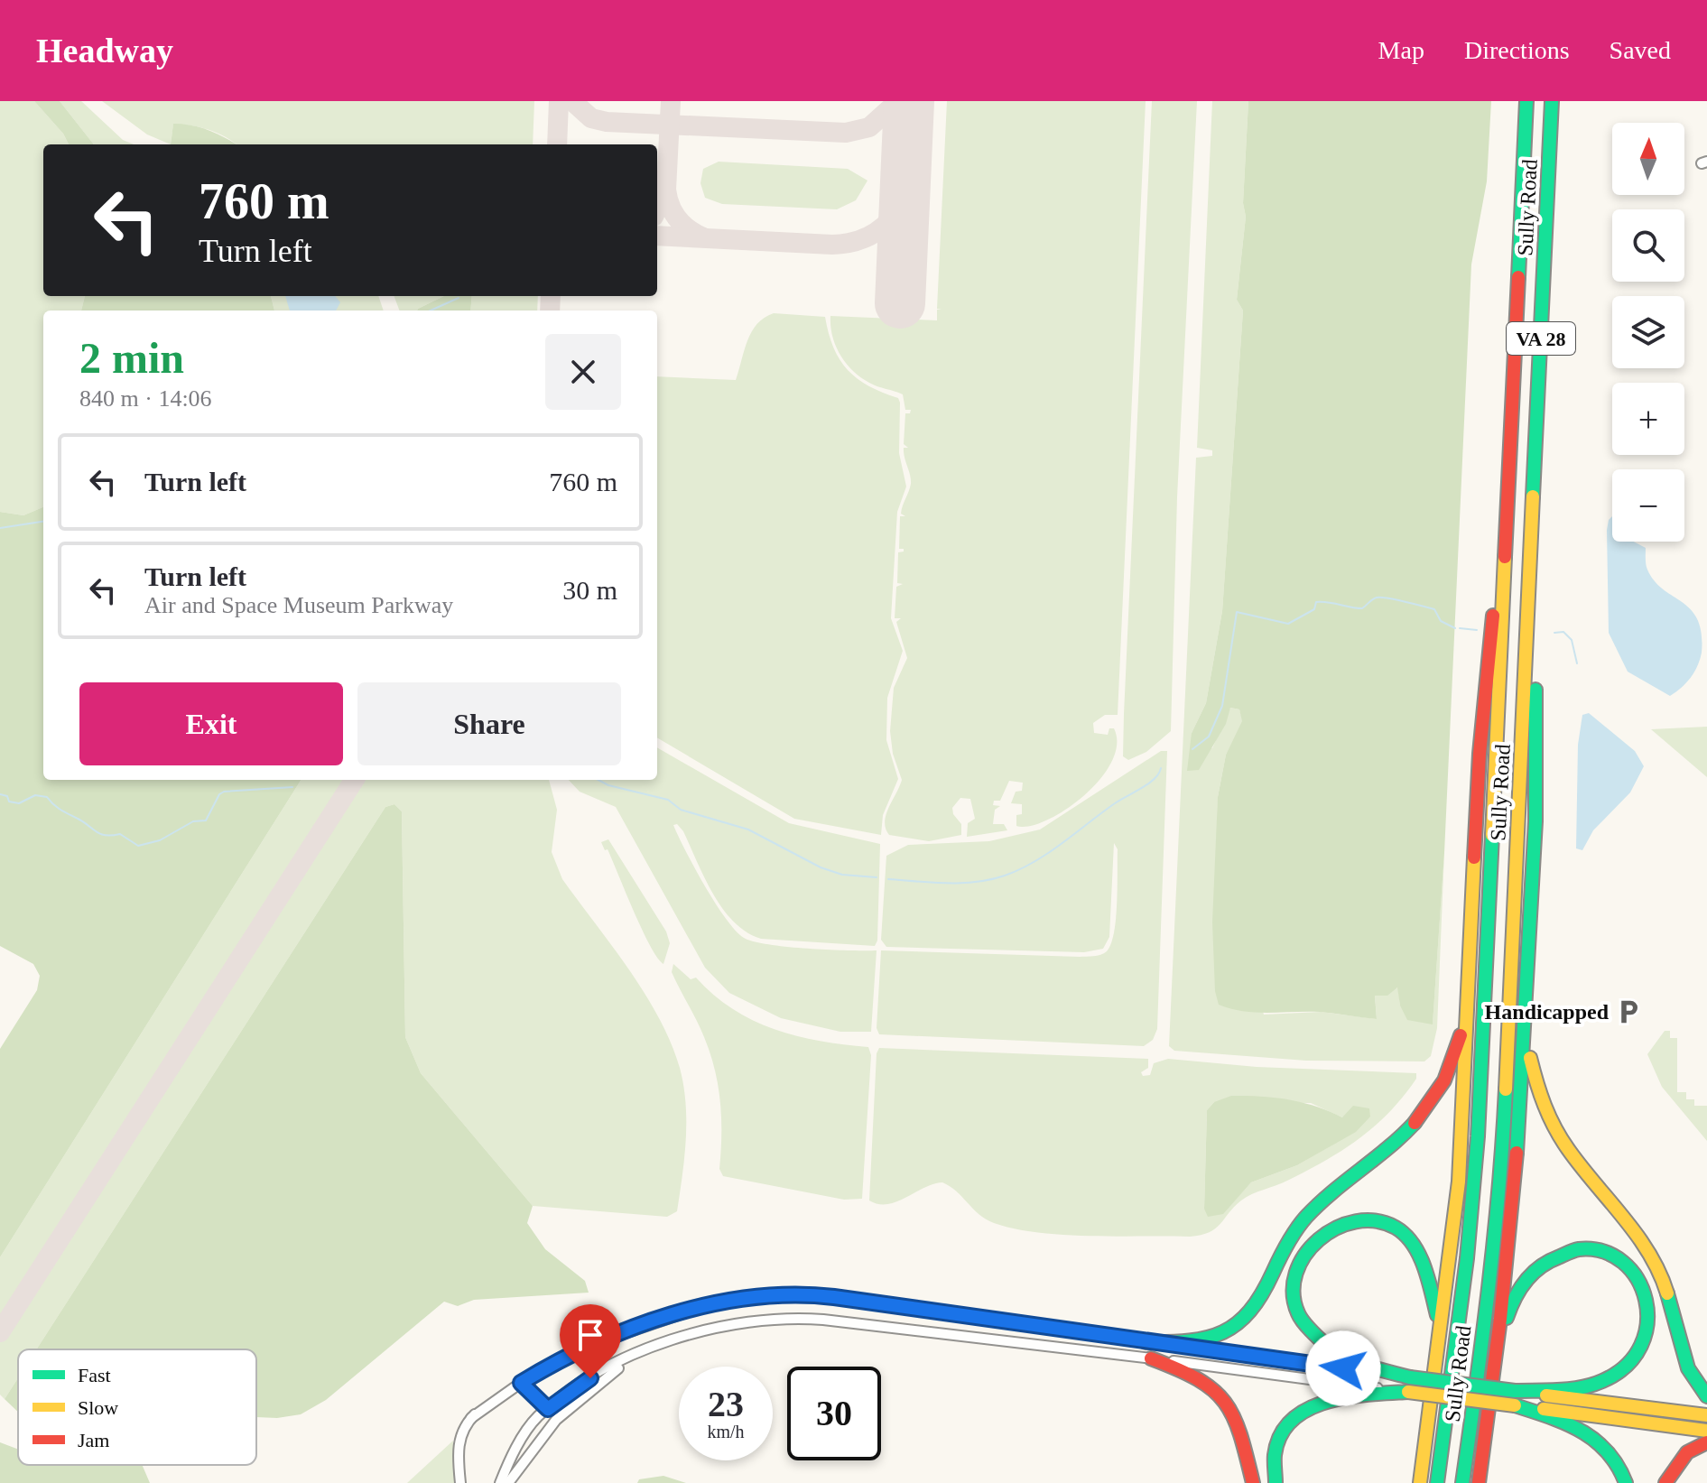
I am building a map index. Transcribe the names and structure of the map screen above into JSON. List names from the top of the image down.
{
  "streets": {
    "main road": ["Sully Road", "VA 28"]
  },
  "places": {
    "parking": ["Handicapped"]
  },
  "legend": ["Fast", "Slow", "Jam"],
  "north": "top",
  "page": {
    "header": "Headway",
    "nav": ["Map", "Directions", "Saved"],
    "map_buttons": ["+", "−"],
    "turn": ["760 m", "Turn left"],
    "heading": ["2 min", "840 m · 14:06"],
    "list": [
      {
        "name": "Turn left",
        "value": "760 m"
      },
      {
        "name": "Turn left",
        "note": "Air and Space Museum Parkway",
        "value": "30 m"
      }
    ],
    "buttons": ["Exit", "Share"],
    "speed": "23 km/h",
    "limit": "30"
  }
}
